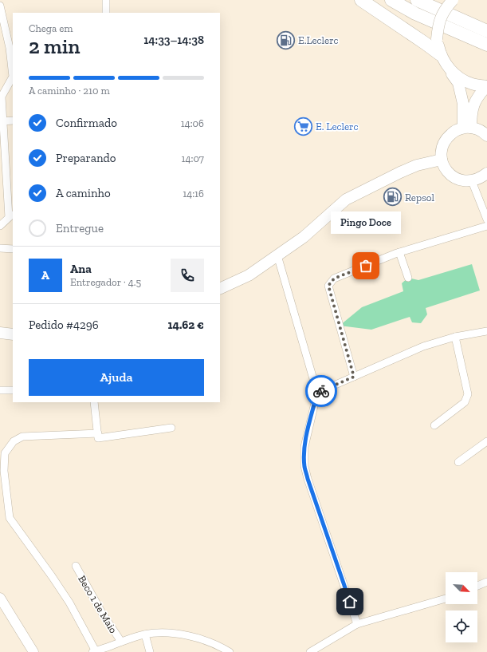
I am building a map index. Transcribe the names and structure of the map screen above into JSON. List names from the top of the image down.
{
  "streets": {
    "street": ["Beco 1 de Maio"]
  },
  "places": {
    "fuel station": ["E.Leclerc", "Repsol"],
    "supermarket": ["E. Leclerc"],
    "other": ["Pingo Doce"]
  },
  "north": "bottom right",
  "page": {
    "heading": ["2 min", "Chega em", "14:33–14:38"],
    "panel": [
      "Ana",
      "Entregador · 4.5",
      "Pedido #4296",
      "14.62 €"
    ],
    "bar": "A caminho · 210 m",
    "list": [
      ["Confirmado", "14:06"],
      ["Preparando", "14:07"],
      ["A caminho", "14:16"],
      "Entregue"
    ],
    "bubble": "Pingo Doce",
    "round": "A",
    "buttons": "Ajuda"
  }
}
